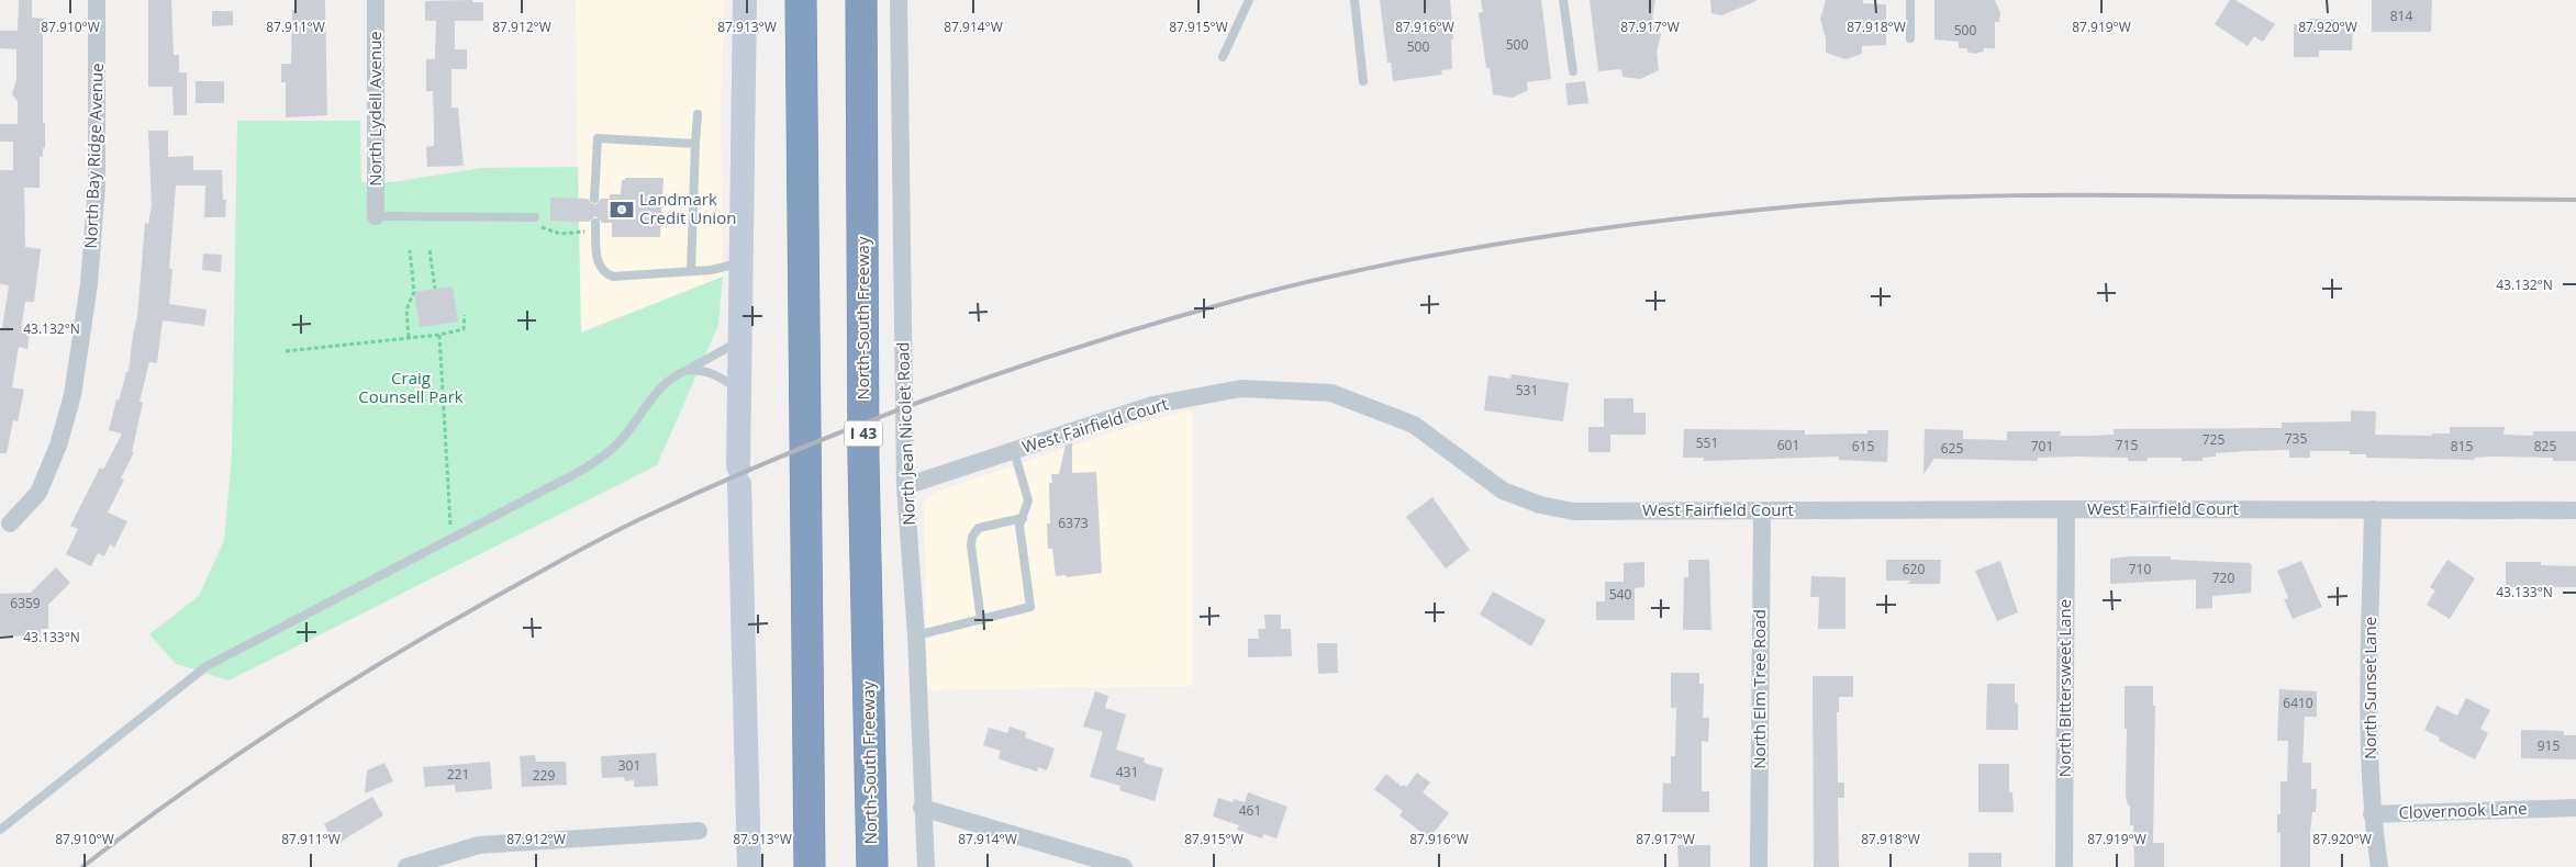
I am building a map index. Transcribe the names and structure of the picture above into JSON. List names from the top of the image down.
{
  "streets": {
    "highway": ["North-South Freeway", "I 43"],
    "street": [
      "North Lydell Avenue",
      "North Bay Ridge Avenue",
      "West Fairfield Court",
      "North Jean Nicolet Road",
      "North Bittersweet Lane",
      "North Sunset Lane",
      "North Elm Tree Road",
      "Clovernook Lane"
    ]
  },
  "crossings": [
    ["West Fairfield Court", "North Jean Nicolet Road"],
    ["West Fairfield Court", "North Bittersweet Lane"],
    ["West Fairfield Court", "North Sunset Lane"],
    ["West Fairfield Court", "North Elm Tree Road"],
    ["North Sunset Lane", "Clovernook Lane"]
  ],
  "parks": ["Craig Counsell Park"],
  "places": {
    "bank": ["Landmark Credit Union"]
  },
  "house_numbers": [
    "814",
    "500",
    "500",
    "500",
    "531",
    "735",
    "725",
    "551",
    "601",
    "715",
    "615",
    "701",
    "815",
    "825",
    "625",
    "6373",
    "620",
    "710",
    "720",
    "540",
    "6359",
    "6410",
    "915",
    "301",
    "431",
    "221",
    "229",
    "461"
  ],
  "coordinates": [
    "87.910°W",
    "87.911°W",
    "87.912°W",
    "87.913°W",
    "87.914°W",
    "87.915°W",
    "87.916°W",
    "87.917°W",
    "87.918°W",
    "87.919°W",
    "87.920°W",
    "43.132°N",
    "43.133°N"
  ]
}
